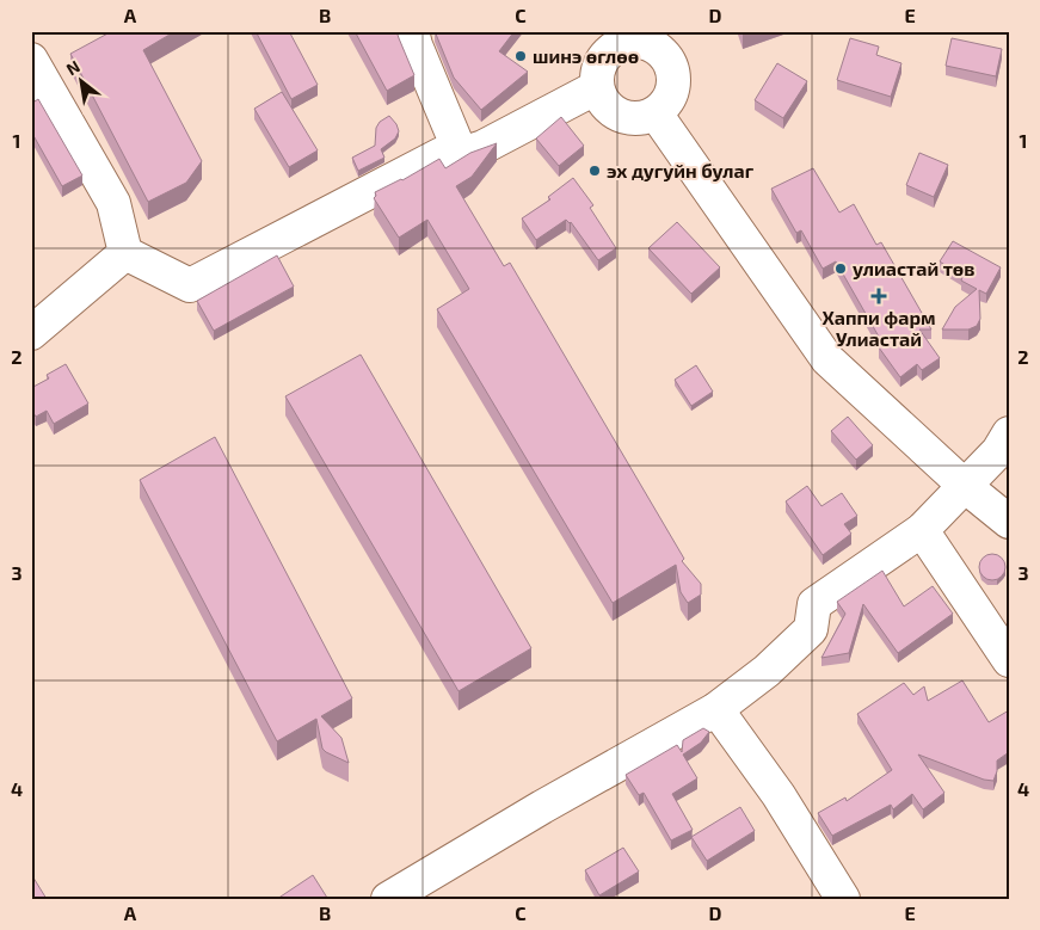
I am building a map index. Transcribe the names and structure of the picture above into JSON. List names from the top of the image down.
{
  "places": {
    "other": ["шинэ өглөө", "эх дугуйн булаг", "улиастай төв"],
    "health": ["Хаппи фарм Улиастай"]
  },
  "north": "top left",
  "grid": {
    "columns": [
      "A",
      "B",
      "C",
      "D",
      "E"
    ],
    "rows": [
      "1",
      "2",
      "3",
      "4"
    ]
  }
}
